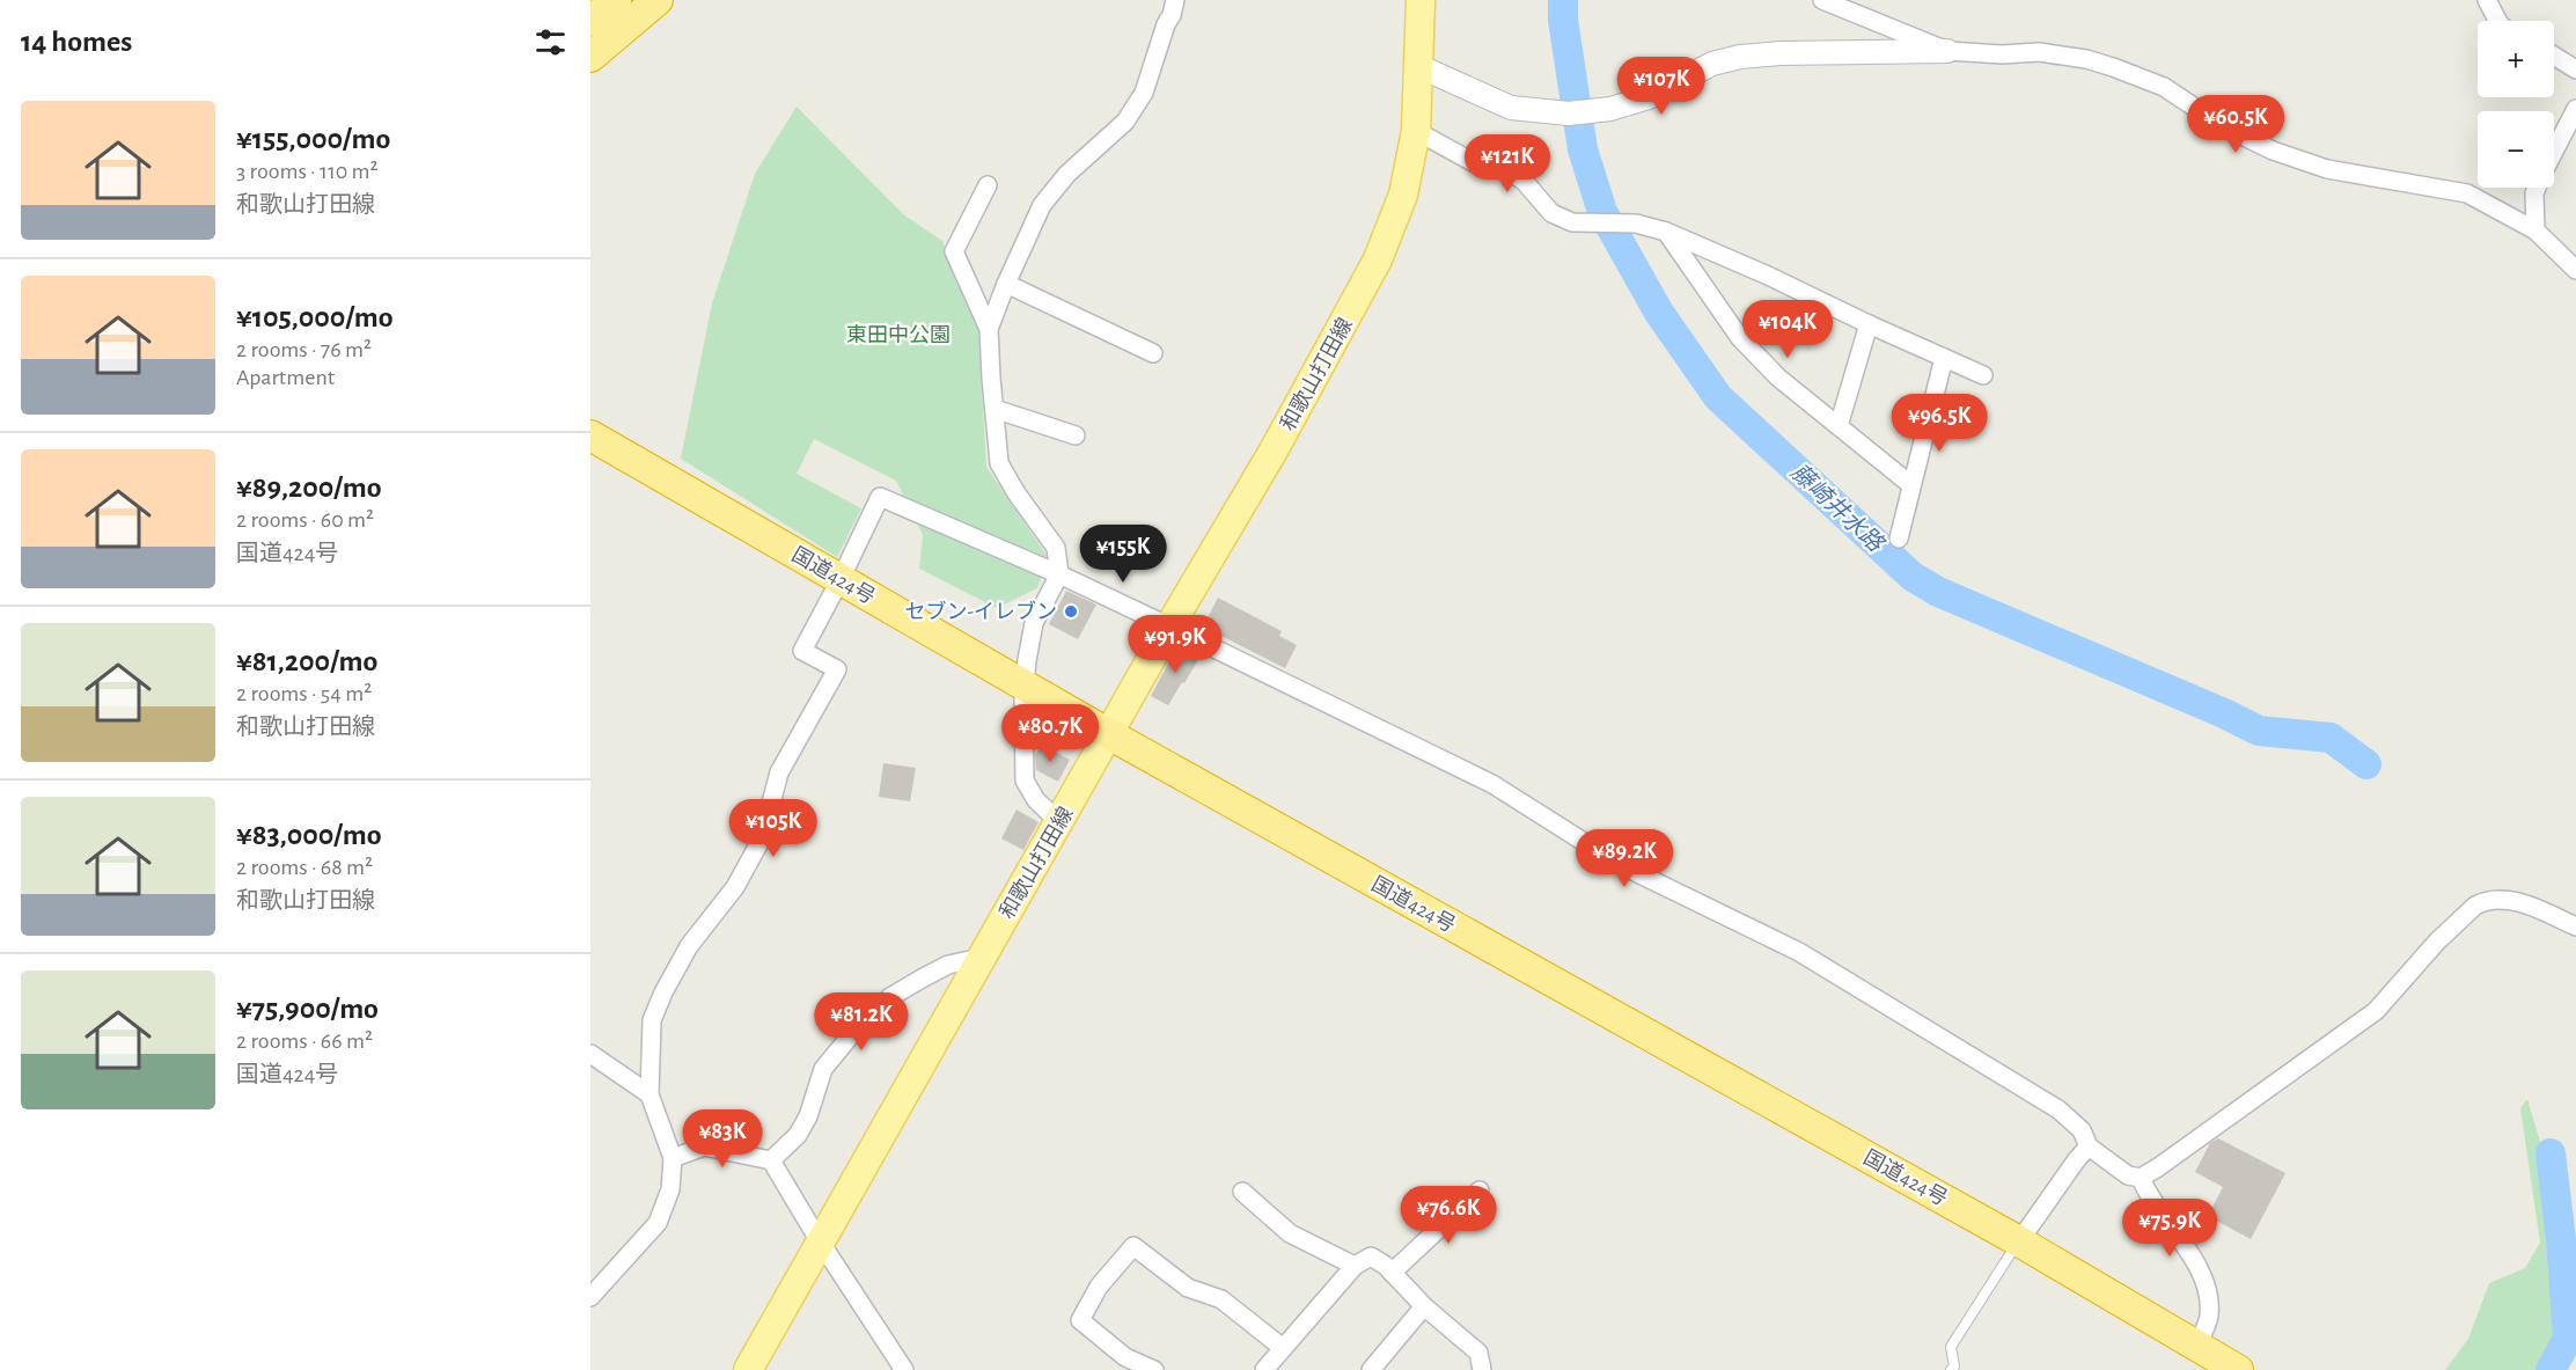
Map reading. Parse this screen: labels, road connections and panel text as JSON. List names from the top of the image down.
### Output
{
  "streets": {
    "highway": ["国道424号"],
    "main road": ["和歌山打田線"]
  },
  "crossings": [
    ["和歌山打田線", "国道424号"]
  ],
  "water": ["藤崎井水路"],
  "parks": ["東田中公園"],
  "places": ["セブン-イレブン"],
  "page": {
    "heading": "14 homes",
    "map_buttons": ["+", "−"],
    "price": [
      "¥107K",
      "¥60.5K",
      "¥121K",
      "¥104K",
      "¥96.5K",
      "¥155K",
      "¥91.9K",
      "¥80.7K",
      "¥105K",
      "¥89.2K",
      "¥81.2K",
      "¥83K",
      "¥76.6K",
      "¥75.9K"
    ],
    "list": [
      {
        "name": "¥155,000/mo",
        "note": "3 rooms · 110 m² · 和歌山打田線"
      },
      {
        "name": "¥105,000/mo",
        "note": "2 rooms · 76 m² · Apartment"
      },
      {
        "name": "¥89,200/mo",
        "note": "2 rooms · 60 m² · 国道424号"
      },
      {
        "name": "¥81,200/mo",
        "note": "2 rooms · 54 m² · 和歌山打田線"
      },
      {
        "name": "¥83,000/mo",
        "note": "2 rooms · 68 m² · 和歌山打田線"
      },
      {
        "name": "¥75,900/mo",
        "note": "2 rooms · 66 m² · 国道424号"
      }
    ]
  }
}
